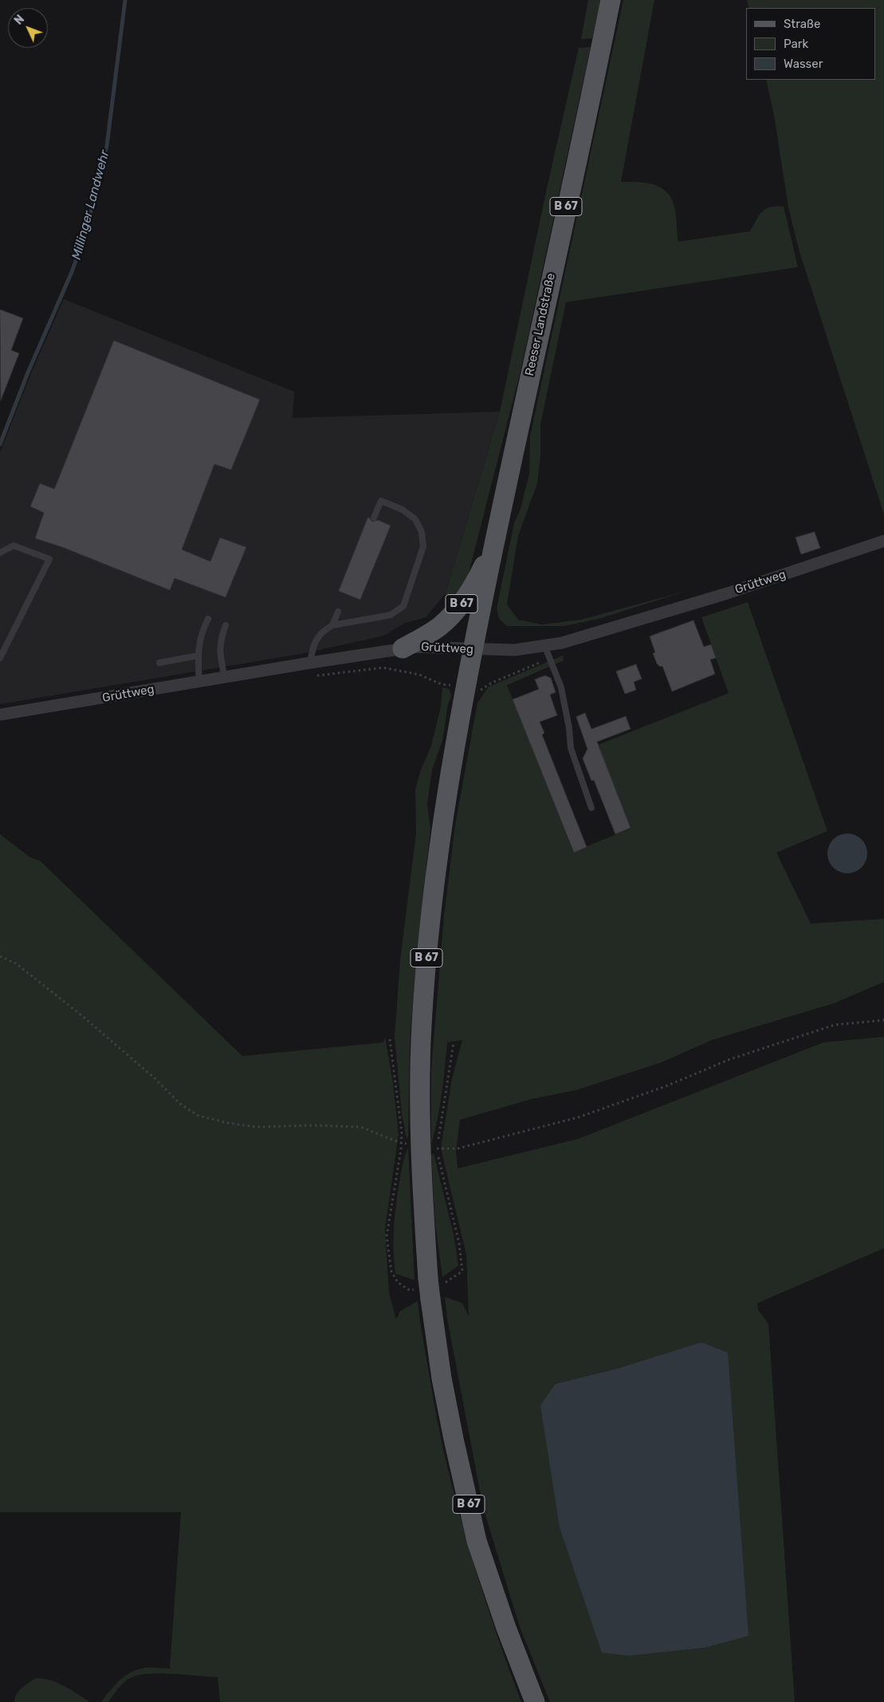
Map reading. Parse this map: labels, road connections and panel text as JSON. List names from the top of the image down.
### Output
{
  "streets": {
    "main road": ["B 67", "Reeser Landstraße"],
    "street": ["Grüttweg"]
  },
  "crossings": [
    ["B 67", "Reeser Landstraße"],
    ["B 67", "Grüttweg"],
    ["Reeser Landstraße", "Grüttweg"]
  ],
  "water": ["Millinger Landwehr"],
  "legend": ["Straße", "Park", "Wasser"],
  "north": "top left"
}
